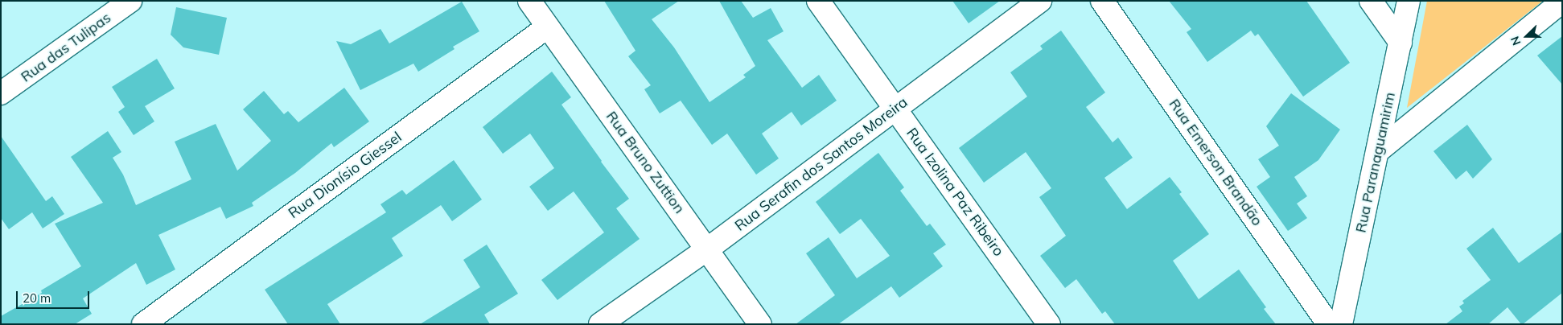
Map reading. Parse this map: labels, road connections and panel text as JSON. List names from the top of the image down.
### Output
{
  "streets": {
    "street": [
      "Rua das Tulipas",
      "Rua Bruno Zuttion",
      "Rua Emerson Brandão",
      "Rua Paranaguamirim",
      "Rua Serafin dos Santos Moreira",
      "Rua Dionísio Giessel",
      "Rua Izolina Paz Ribeiro"
    ]
  },
  "crossings": [
    ["Rua Bruno Zuttion", "Rua Serafin dos Santos Moreira"],
    ["Rua Bruno Zuttion", "Rua Dionísio Giessel"],
    ["Rua Serafin dos Santos Moreira", "Rua Izolina Paz Ribeiro"]
  ],
  "scale_bar": "20 m",
  "north": "left"
}
